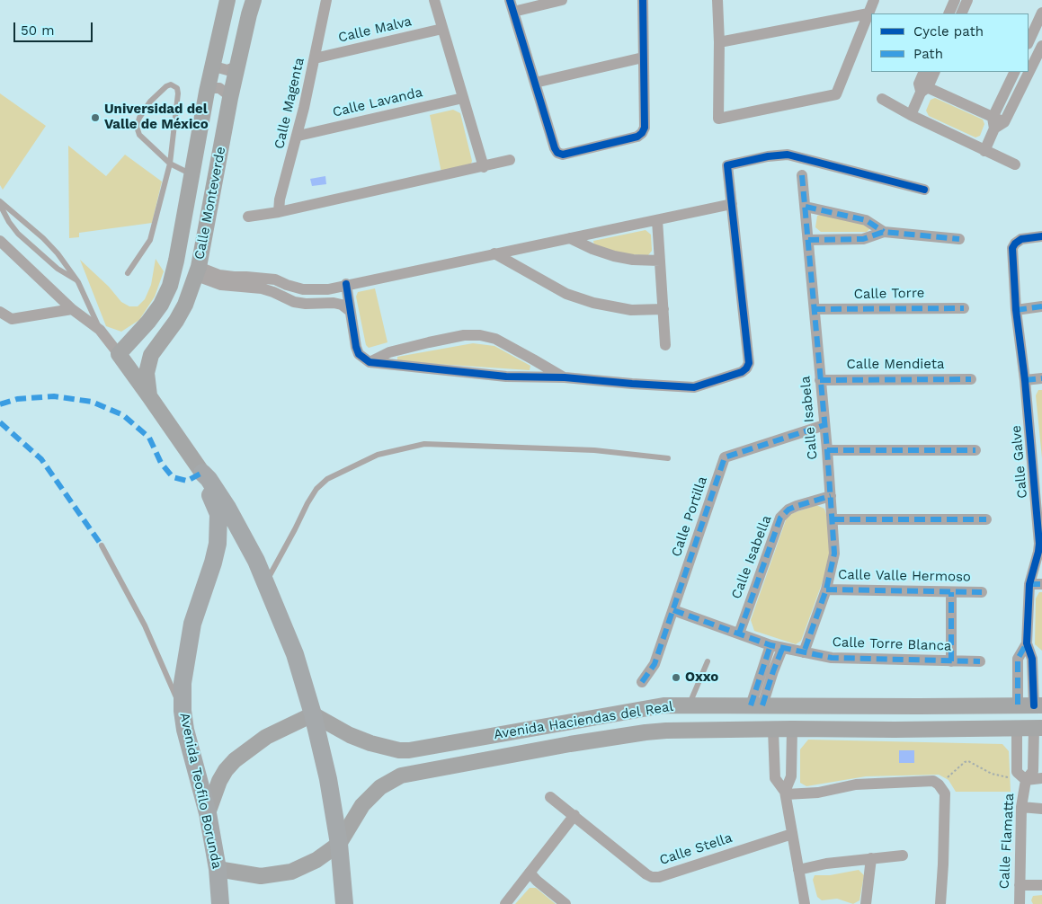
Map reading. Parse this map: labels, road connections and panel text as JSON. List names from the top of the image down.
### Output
{
  "streets": {
    "main road": ["Calle Monteverde", "Avenida Haciendas del Real", "Avenida Teofilo Borunda"],
    "street": [
      "Calle Malva",
      "Calle Lavanda",
      "Calle Magenta",
      "Calle Torre",
      "Calle Mendieta",
      "Calle Isabela",
      "Calle Galve",
      "Calle Portilla",
      "Calle Isabella",
      "Calle Valle Hermoso",
      "Calle Torre Blanca",
      "Calle Flamatta",
      "Calle Stella"
    ]
  },
  "crossings": [
    ["Calle Malva", "Calle Magenta"],
    ["Calle Lavanda", "Calle Magenta"],
    ["Calle Torre", "Calle Isabela"],
    ["Calle Mendieta", "Calle Isabela"],
    ["Calle Isabela", "Calle Portilla"],
    ["Calle Isabela", "Calle Isabella"],
    ["Calle Isabela", "Calle Valle Hermoso"],
    ["Calle Isabela", "Calle Torre Blanca"],
    ["Calle Galve", "Avenida Haciendas del Real"],
    ["Avenida Haciendas del Real", "Avenida Teofilo Borunda"],
    ["Avenida Haciendas del Real", "Calle Flamatta"]
  ],
  "places": ["Universidad del Valle de México", "Oxxo"],
  "legend": ["Cycle path", "Path"],
  "scale_bar": "50 m"
}
